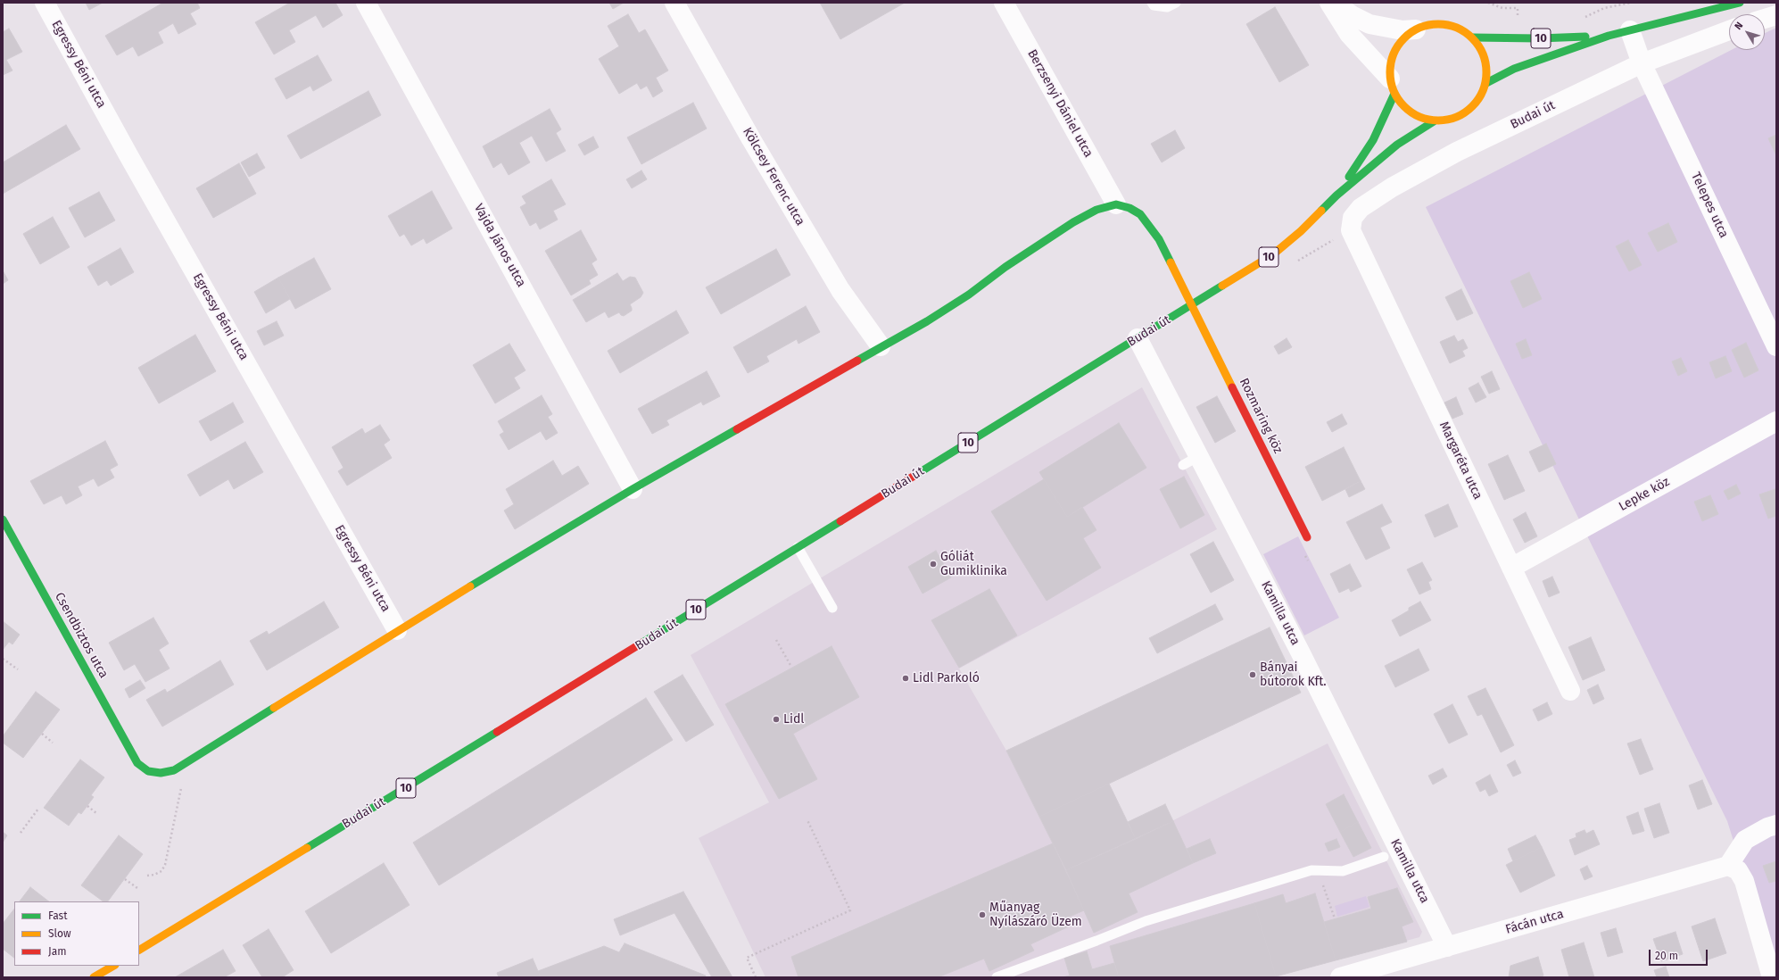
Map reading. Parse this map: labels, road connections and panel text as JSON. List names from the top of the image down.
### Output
{
  "streets": {
    "main road": [
      "10",
      "Budai út",
      "Rozmaring köz",
      "Csendbiztos utca"
    ],
    "street": [
      "Egressy Béni utca",
      "Berzsenyi Dániel utca",
      "Kölcsey Ferenc utca",
      "Telepes utca",
      "Vajda János utca",
      "Margaréta utca",
      "Lepke köz",
      "Kamilla utca",
      "Fácán utca"
    ]
  },
  "crossings": [
    ["10", "Budai út"],
    ["10", "Telepes utca"],
    ["Budai út", "Telepes utca"],
    ["Budai út", "Rozmaring köz"],
    ["Budai út", "Margaréta utca"],
    ["Budai út", "Kamilla utca"],
    ["Margaréta utca", "Lepke köz"],
    ["Kamilla utca", "Fácán utca"]
  ],
  "places": [
    "Góliát Gumiklinika",
    "Bányai bútorok Kft.",
    "Lidl Parkoló",
    "Lidl",
    "Műanyag Nyílászáró Üzem"
  ],
  "legend": ["Fast", "Slow", "Jam"],
  "scale_bar": "20 m",
  "north": "top left"
}
